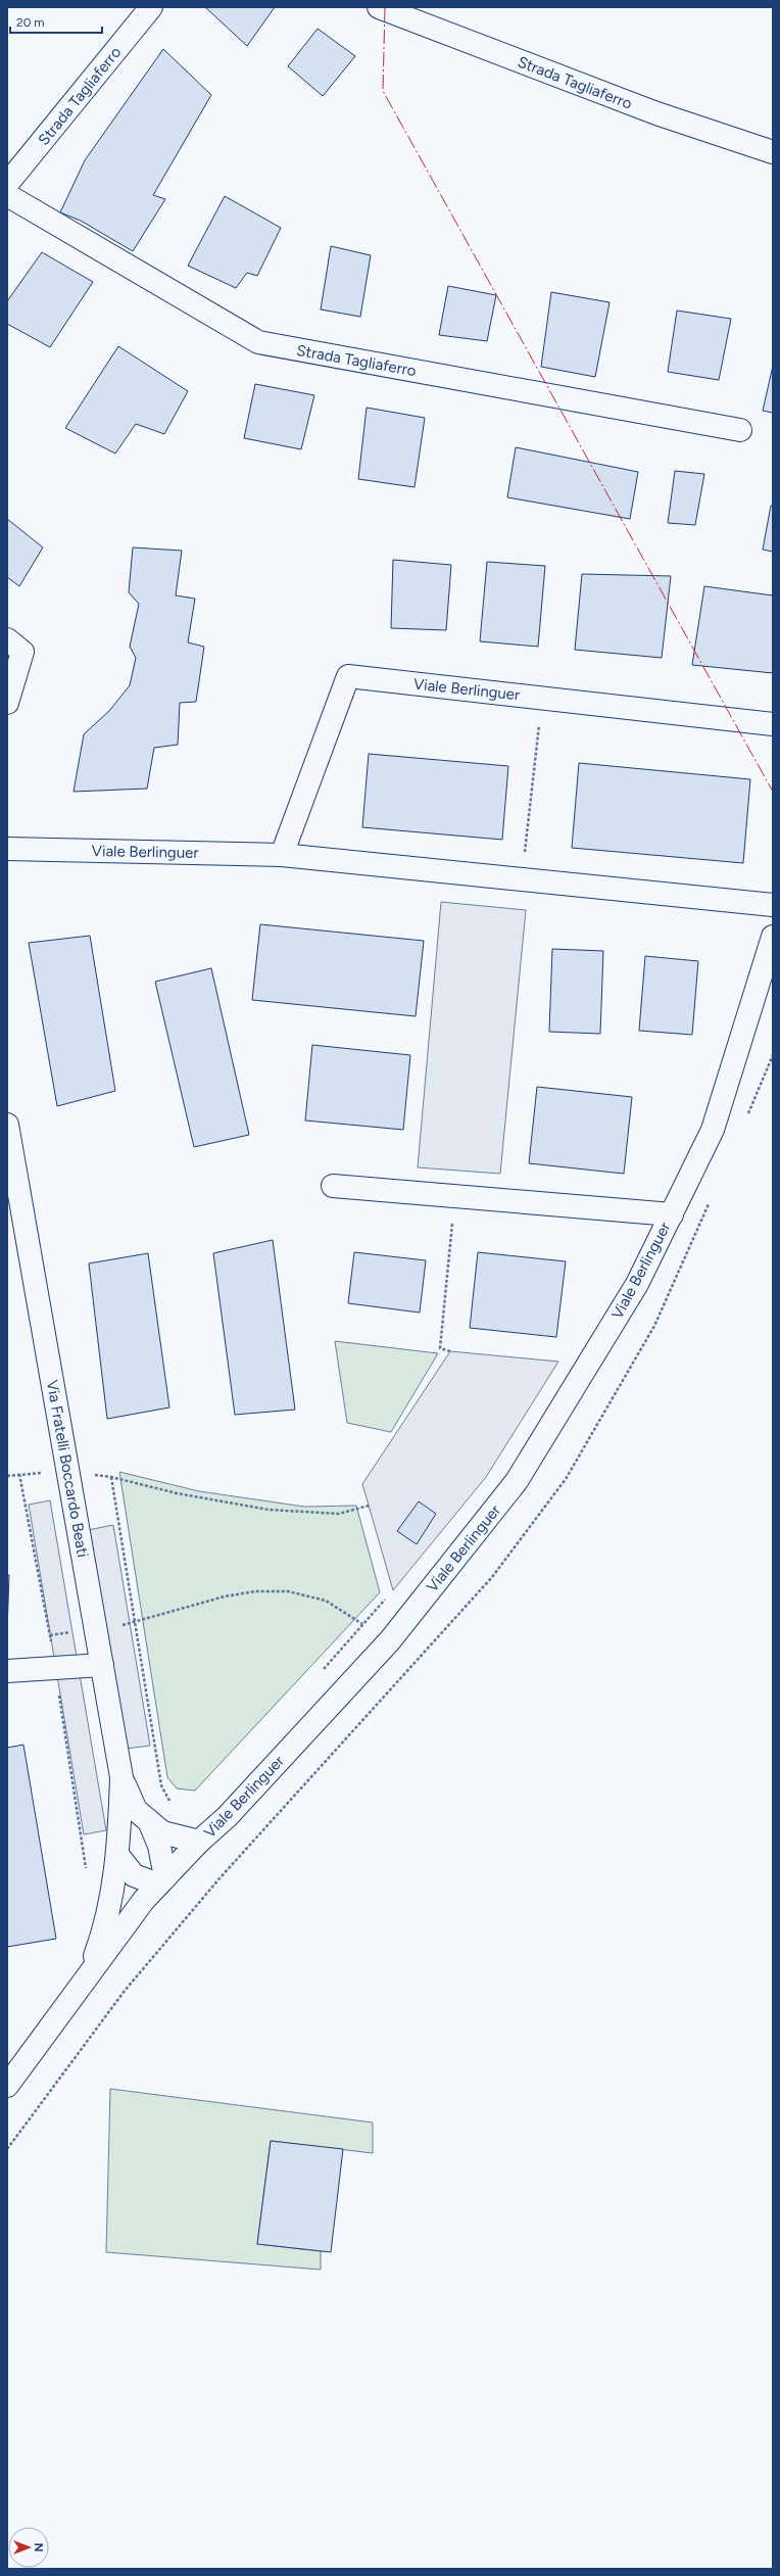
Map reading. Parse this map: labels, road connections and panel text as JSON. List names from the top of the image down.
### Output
{
  "streets": {
    "street": ["Strada Tagliaferro", "Viale Berlinguer", "Via Fratelli Boccardo Beati"]
  },
  "crossings": [
    ["Viale Berlinguer", "Via Fratelli Boccardo Beati"]
  ],
  "scale_bar": "20 m",
  "north": "right"
}
